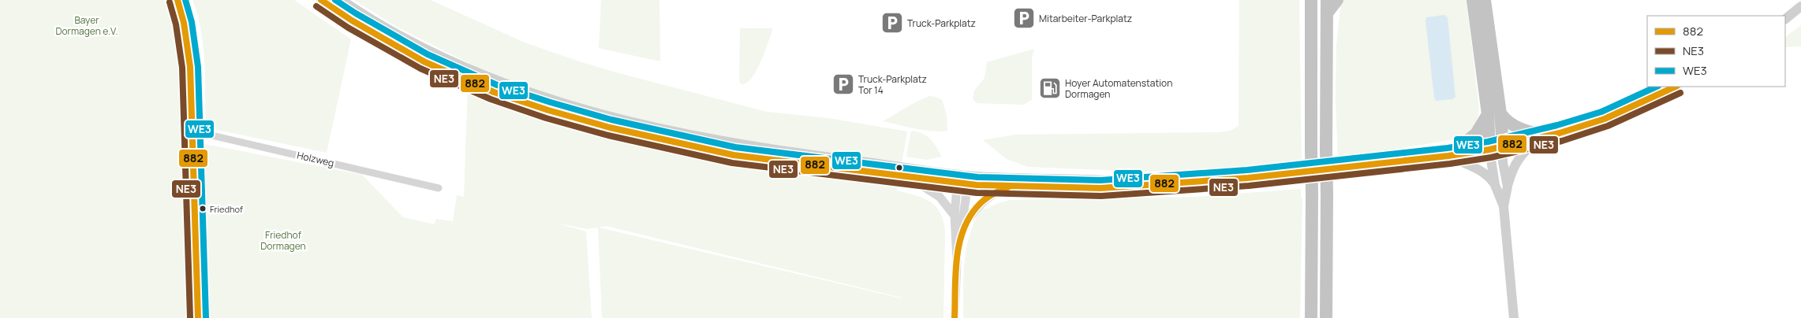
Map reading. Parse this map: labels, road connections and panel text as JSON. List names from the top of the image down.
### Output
{
  "streets": {
    "street": ["Holzweg"]
  },
  "parks": ["Bayer Dormagen e.V.", "Friedhof Dormagen"],
  "places": {
    "parking": ["Mitarbeiter-Parkplatz", "Truck-Parkplatz", "Truck-Parkplatz Tor 14"],
    "fuel station": ["Hoyer Automatenstation Dormagen"],
    "other": ["Friedhof"]
  },
  "lines": ["transit line 882", "transit line WE3", "transit line NE3"],
  "legend": ["882", "NE3", "WE3"]
}
